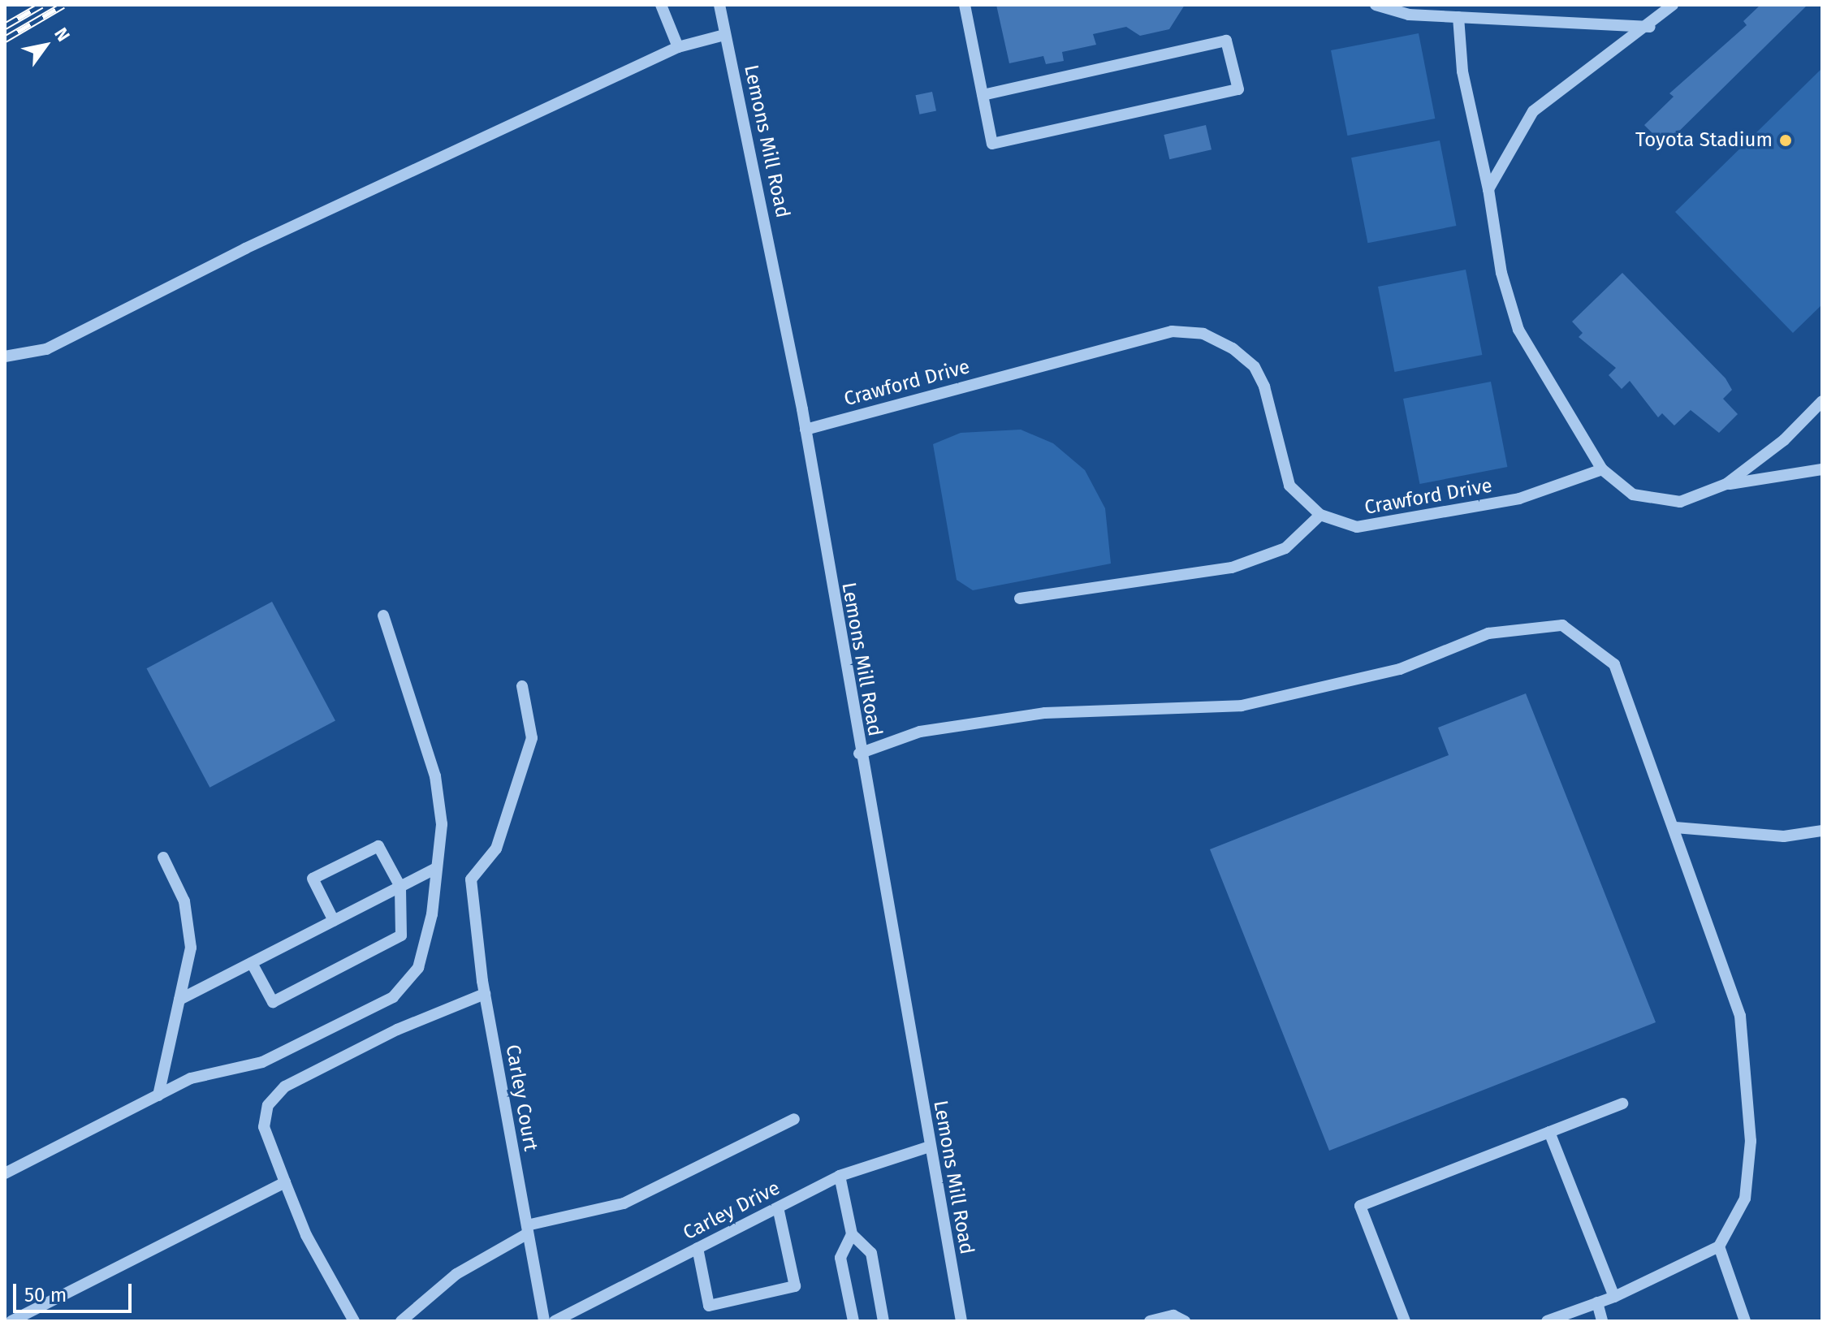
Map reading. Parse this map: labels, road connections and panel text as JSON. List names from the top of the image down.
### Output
{
  "streets": {
    "street": [
      "Lemons Mill Road",
      "Crawford Drive",
      "Carley Court",
      "Carley Drive"
    ]
  },
  "crossings": [
    ["Lemons Mill Road", "Crawford Drive"],
    ["Lemons Mill Road", "Carley Drive"]
  ],
  "places": ["Toyota Stadium"],
  "scale_bar": "50 m",
  "north": "top right"
}
